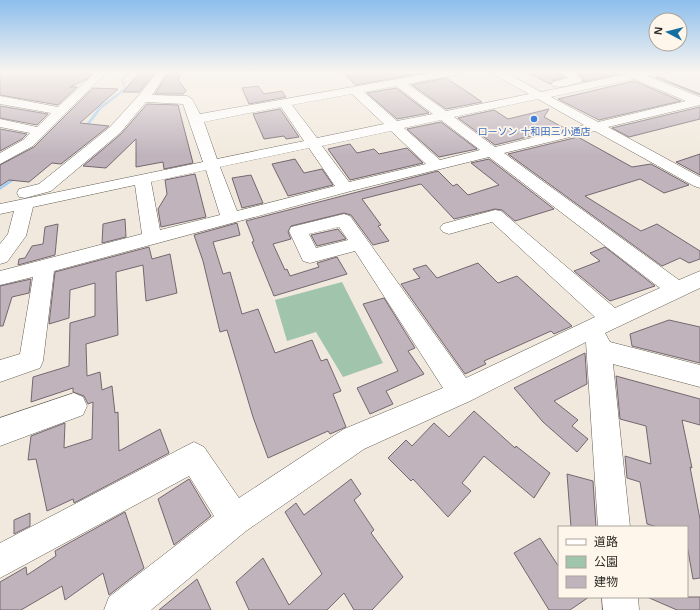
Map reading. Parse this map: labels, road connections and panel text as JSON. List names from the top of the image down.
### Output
{
  "places": ["ローソン 十和田三小通店"],
  "legend": ["道路", "公園", "建物"],
  "north": "left"
}
